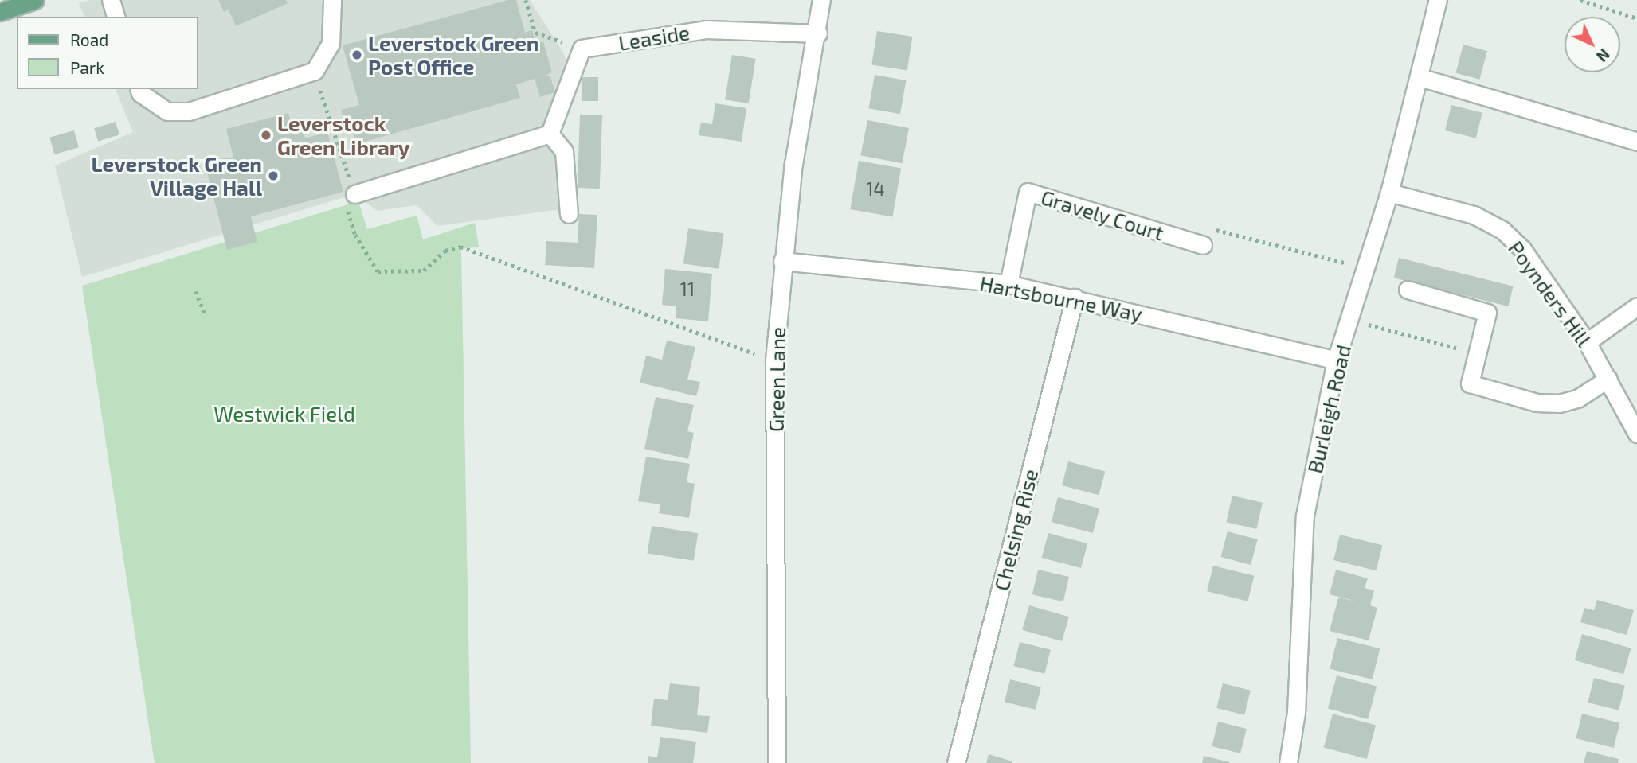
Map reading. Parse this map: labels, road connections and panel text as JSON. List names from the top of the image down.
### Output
{
  "streets": {
    "street": [
      "Leaside",
      "Gravely Court",
      "Poynders Hill",
      "Hartsbourne Way",
      "Green Lane",
      "Burleigh Road",
      "Chelsing Rise"
    ]
  },
  "crossings": [
    ["Leaside", "Green Lane"],
    ["Gravely Court", "Hartsbourne Way"],
    ["Poynders Hill", "Burleigh Road"],
    ["Hartsbourne Way", "Green Lane"],
    ["Hartsbourne Way", "Burleigh Road"],
    ["Hartsbourne Way", "Chelsing Rise"]
  ],
  "parks": ["Westwick Field"],
  "places": ["Leverstock Green Post Office", "Leverstock Green Library", "Leverstock Green Village Hall"],
  "house_numbers": ["14", "11"],
  "legend": ["Road", "Park"],
  "north": "bottom right"
}
